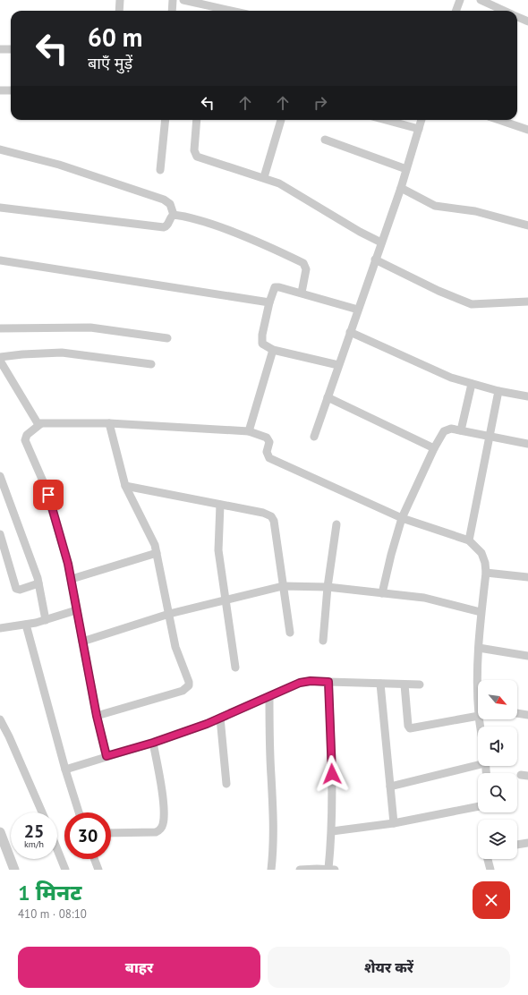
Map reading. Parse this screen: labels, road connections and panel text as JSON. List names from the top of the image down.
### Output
{
  "north": "bottom right",
  "page": {
    "turn": ["60 m", "बाएँ मुड़ें"],
    "speed": "25 km/h",
    "limit": "30",
    "heading": ["1 मिनट", "410 m · 08:10"],
    "buttons": ["बाहर", "शेयर करें"]
  }
}
